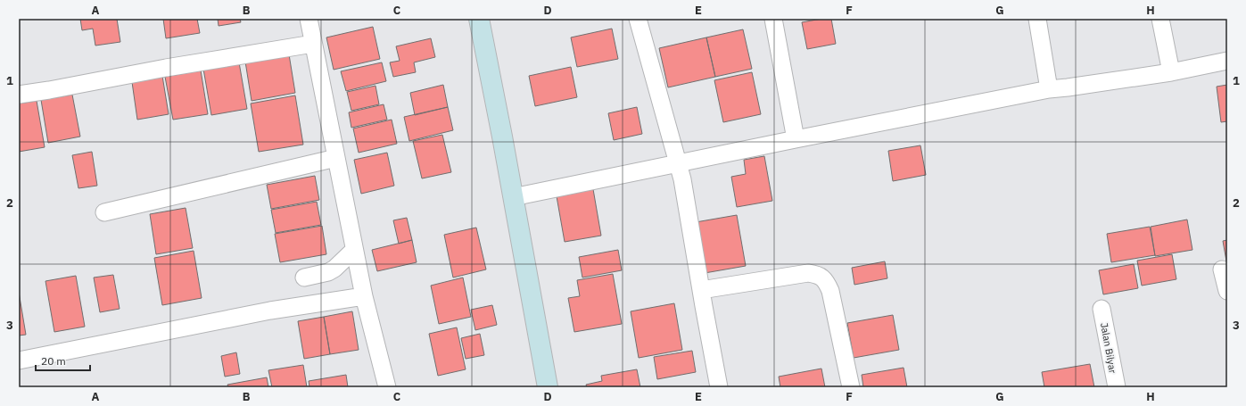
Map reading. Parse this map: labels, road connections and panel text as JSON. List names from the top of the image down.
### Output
{
  "streets": {
    "street": ["Jalan Bilyar"]
  },
  "scale_bar": "20 m",
  "grid": {
    "columns": [
      "A",
      "B",
      "C",
      "D",
      "E",
      "F",
      "G",
      "H"
    ],
    "rows": ["1", "2", "3"]
  }
}
